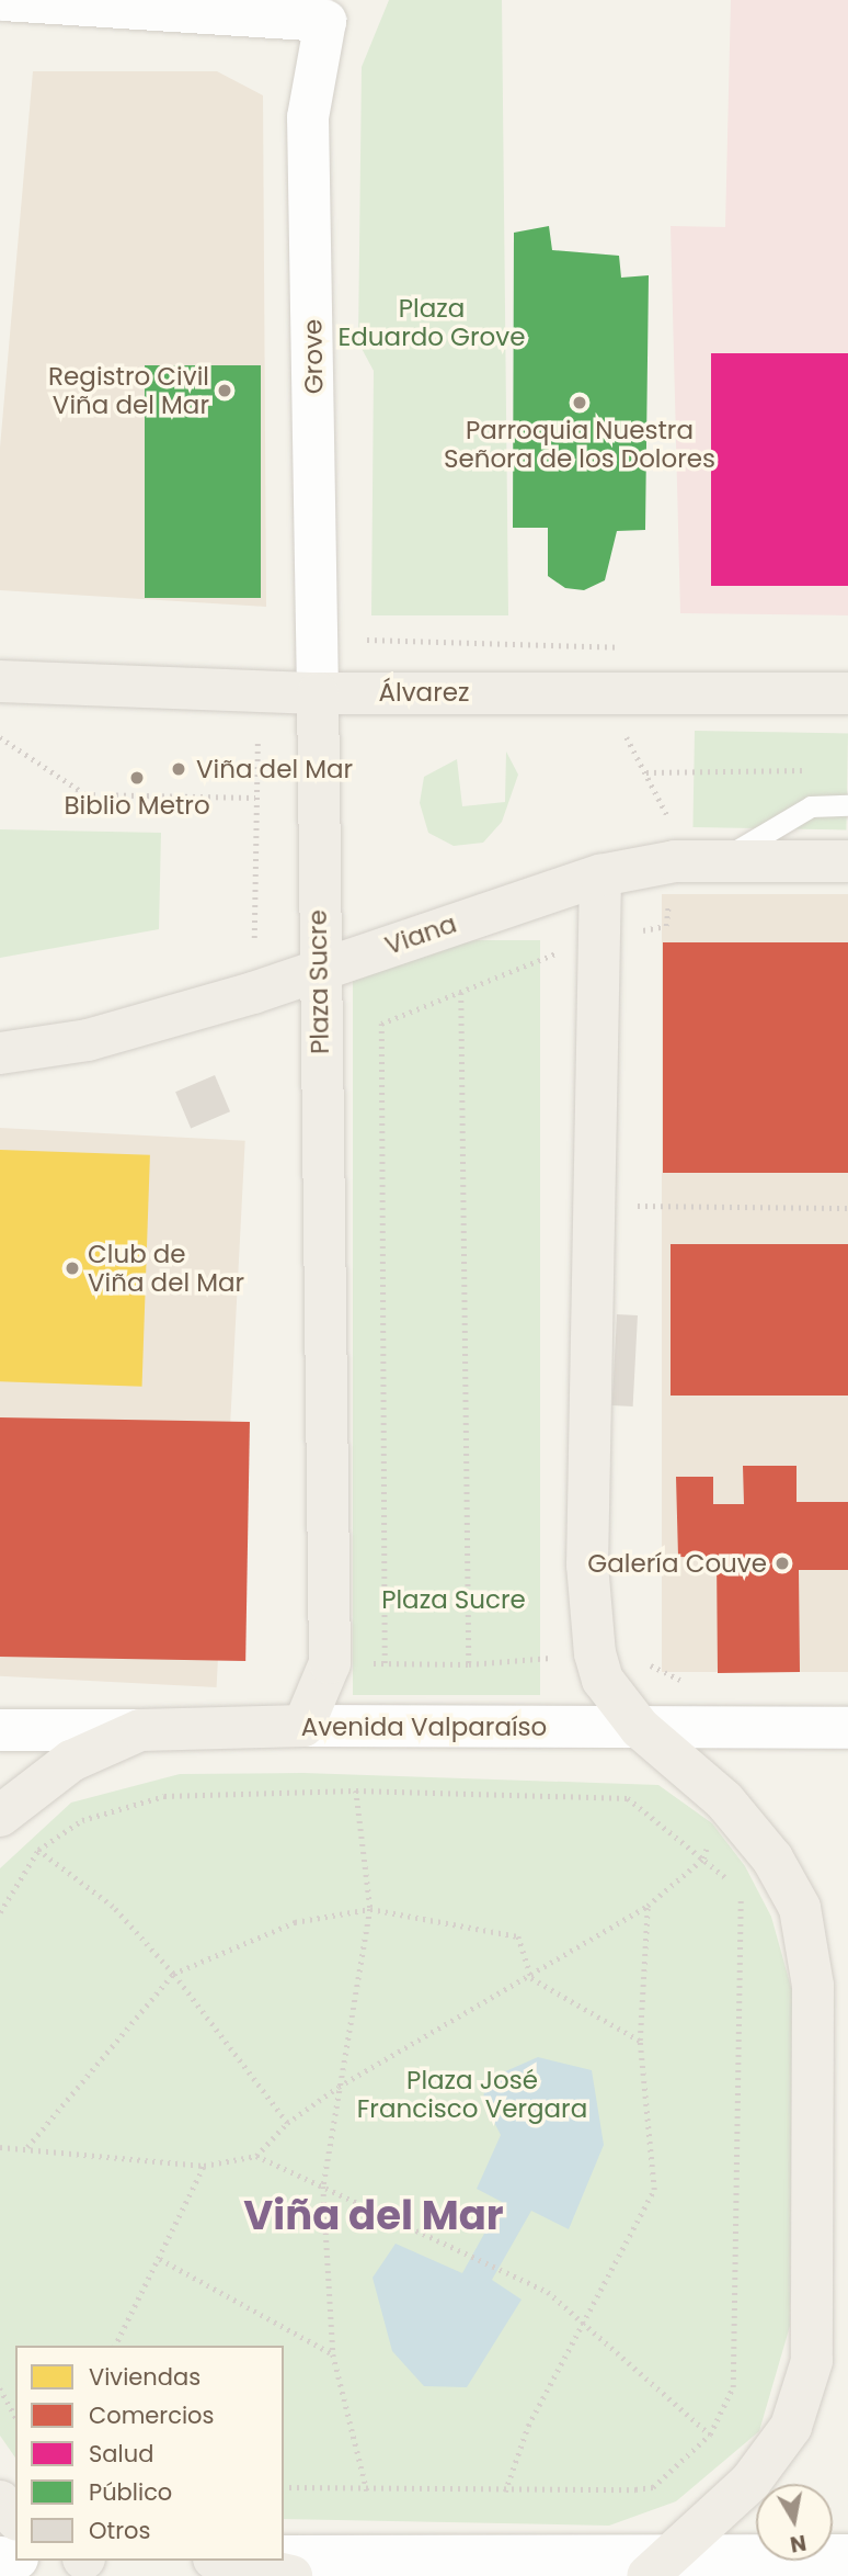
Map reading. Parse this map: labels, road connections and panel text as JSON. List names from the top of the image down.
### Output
{
  "streets": {
    "main road": [
      "Álvarez",
      "Viana",
      "Plaza Sucre",
      "Avenida Valparaíso"
    ],
    "street": ["Grove"]
  },
  "crossings": [
    ["Grove", "Álvarez"],
    ["Grove", "Plaza Sucre"],
    ["Álvarez", "Plaza Sucre"],
    ["Viana", "Plaza Sucre"],
    ["Plaza Sucre", "Avenida Valparaíso"]
  ],
  "districts": ["Viña del Mar"],
  "parks": ["Plaza Eduardo Grove", "Plaza Sucre", "Plaza José Francisco Vergara"],
  "places": [
    "Registro Civil Viña del Mar",
    "Parroquia Nuestra Señora de los Dolores",
    "Viña del Mar",
    "Biblio Metro",
    "Club de Viña del Mar",
    "Galería Couve"
  ],
  "legend": [
    "Viviendas",
    "Comercios",
    "Salud",
    "Público",
    "Otros"
  ],
  "north": "bottom"
}
